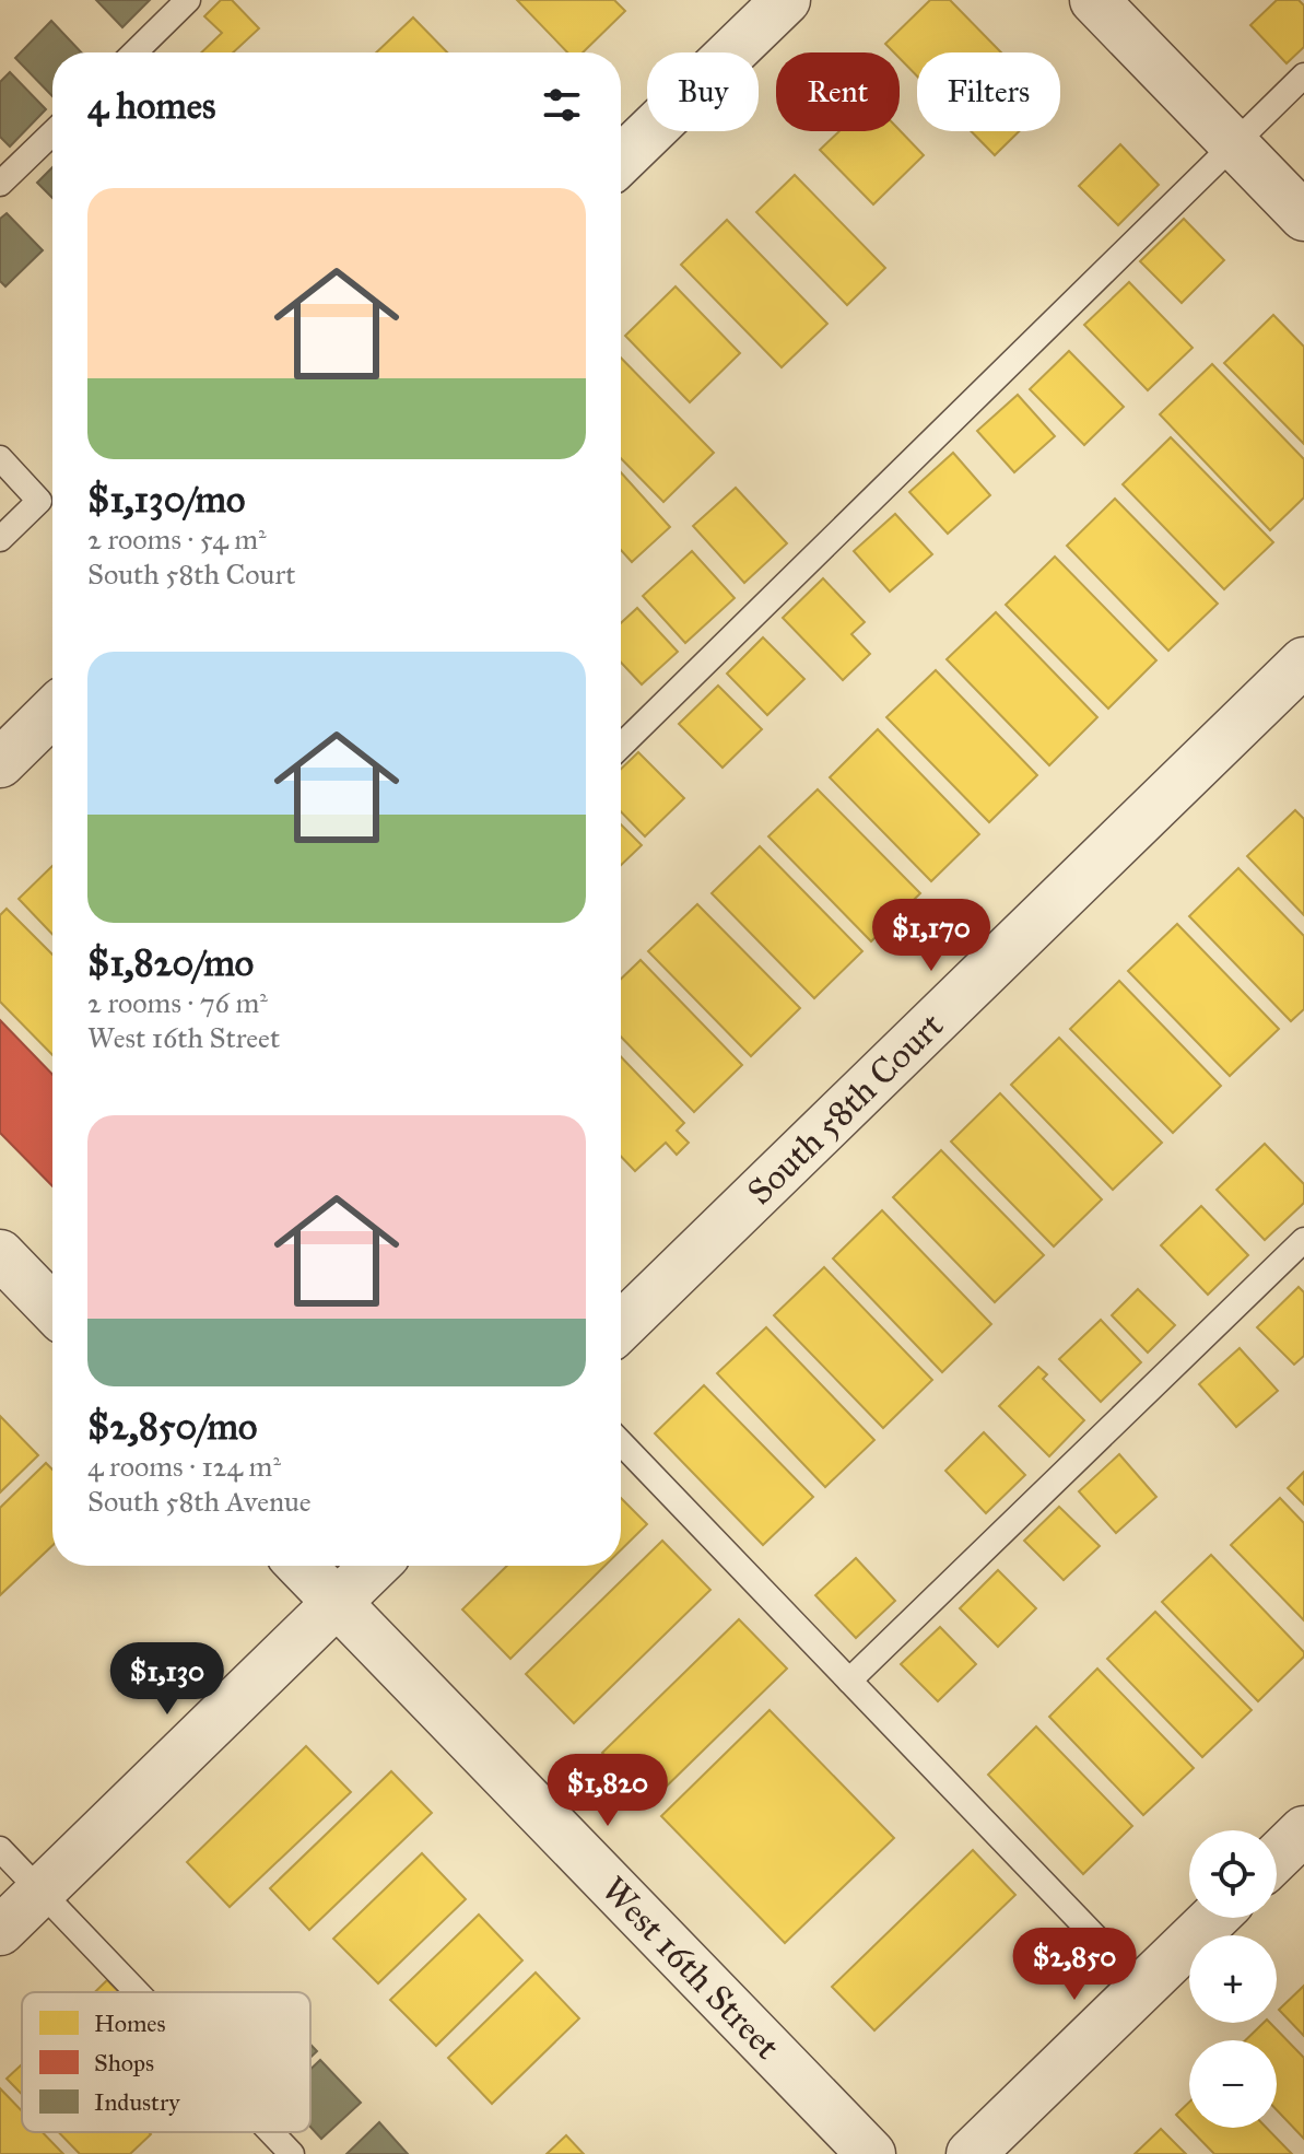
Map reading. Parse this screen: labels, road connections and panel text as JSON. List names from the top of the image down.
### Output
{
  "streets": {
    "street": ["South 58th Court", "West 16th Street"]
  },
  "legend": ["Homes", "Shops", "Industry"],
  "page": {
    "chip": ["Buy", "Rent", "Filters"],
    "heading": "4 homes",
    "list": [
      {
        "name": "$1,130/mo",
        "note": "2 rooms · 54 m² · South 58th Court"
      },
      {
        "name": "$1,820/mo",
        "note": "2 rooms · 76 m² · West 16th Street"
      },
      {
        "name": "$2,850/mo",
        "note": "4 rooms · 124 m² · South 58th Avenue"
      }
    ],
    "price": [
      "$1,170",
      "$1,130",
      "$1,820",
      "$2,850"
    ],
    "map_buttons": ["+", "−"]
  }
}
